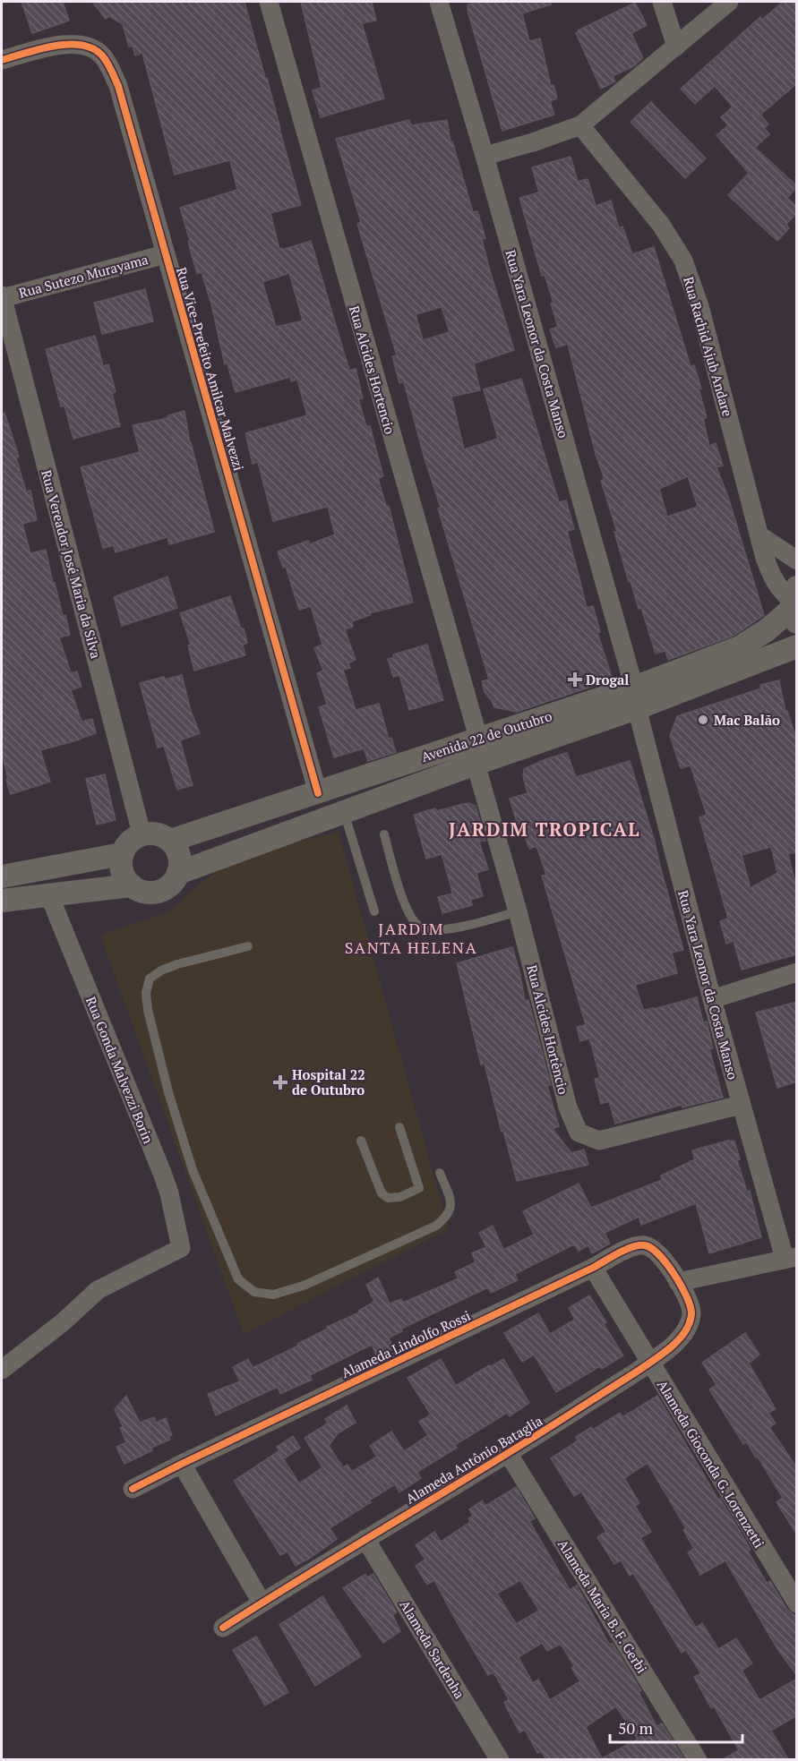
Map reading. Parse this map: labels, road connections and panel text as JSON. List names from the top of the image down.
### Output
{
  "streets": {
    "street": [
      "Rua Sutezo Murayama",
      "Rua Yara Leonor da Costa Manso",
      "Rua Rachid Ajub Andare",
      "Rua Vice-Prefeito Amilcar Malvezzi",
      "Rua Alcides Hortencio",
      "Rua Vereador José Maria da Silva",
      "Avenida 22 de Outubro",
      "Rua Alcides Hortêncio",
      "Rua Gonda Malvezzi Borin",
      "Alameda Lindolfo Rossi",
      "Alameda Antônio Bataglia",
      "Alameda Gioconda G. Lorenzetti",
      "Alameda Maria B. F. Gerbi",
      "Alameda Sardenha"
    ]
  },
  "crossings": [
    ["Rua Sutezo Murayama", "Rua Vice-Prefeito Amilcar Malvezzi"],
    ["Rua Sutezo Murayama", "Rua Vereador José Maria da Silva"],
    ["Rua Yara Leonor da Costa Manso", "Avenida 22 de Outubro"],
    ["Rua Yara Leonor da Costa Manso", "Rua Alcides Hortêncio"],
    ["Rua Rachid Ajub Andare", "Avenida 22 de Outubro"],
    ["Rua Vice-Prefeito Amilcar Malvezzi", "Avenida 22 de Outubro"],
    ["Rua Alcides Hortencio", "Avenida 22 de Outubro"],
    ["Rua Vereador José Maria da Silva", "Avenida 22 de Outubro"],
    ["Avenida 22 de Outubro", "Rua Alcides Hortêncio"],
    ["Avenida 22 de Outubro", "Rua Gonda Malvezzi Borin"],
    ["Alameda Lindolfo Rossi", "Alameda Antônio Bataglia"],
    ["Alameda Lindolfo Rossi", "Alameda Gioconda G. Lorenzetti"],
    ["Alameda Antônio Bataglia", "Alameda Gioconda G. Lorenzetti"],
    ["Alameda Antônio Bataglia", "Alameda Maria B. F. Gerbi"],
    ["Alameda Antônio Bataglia", "Alameda Sardenha"]
  ],
  "districts": ["JARDIM TROPICAL", "JARDIM SANTA HELENA"],
  "places": {
    "health": ["Drogal", "Hospital 22 de Outubro"],
    "other": ["Mac Balão"]
  },
  "scale_bar": "50 m"
}
